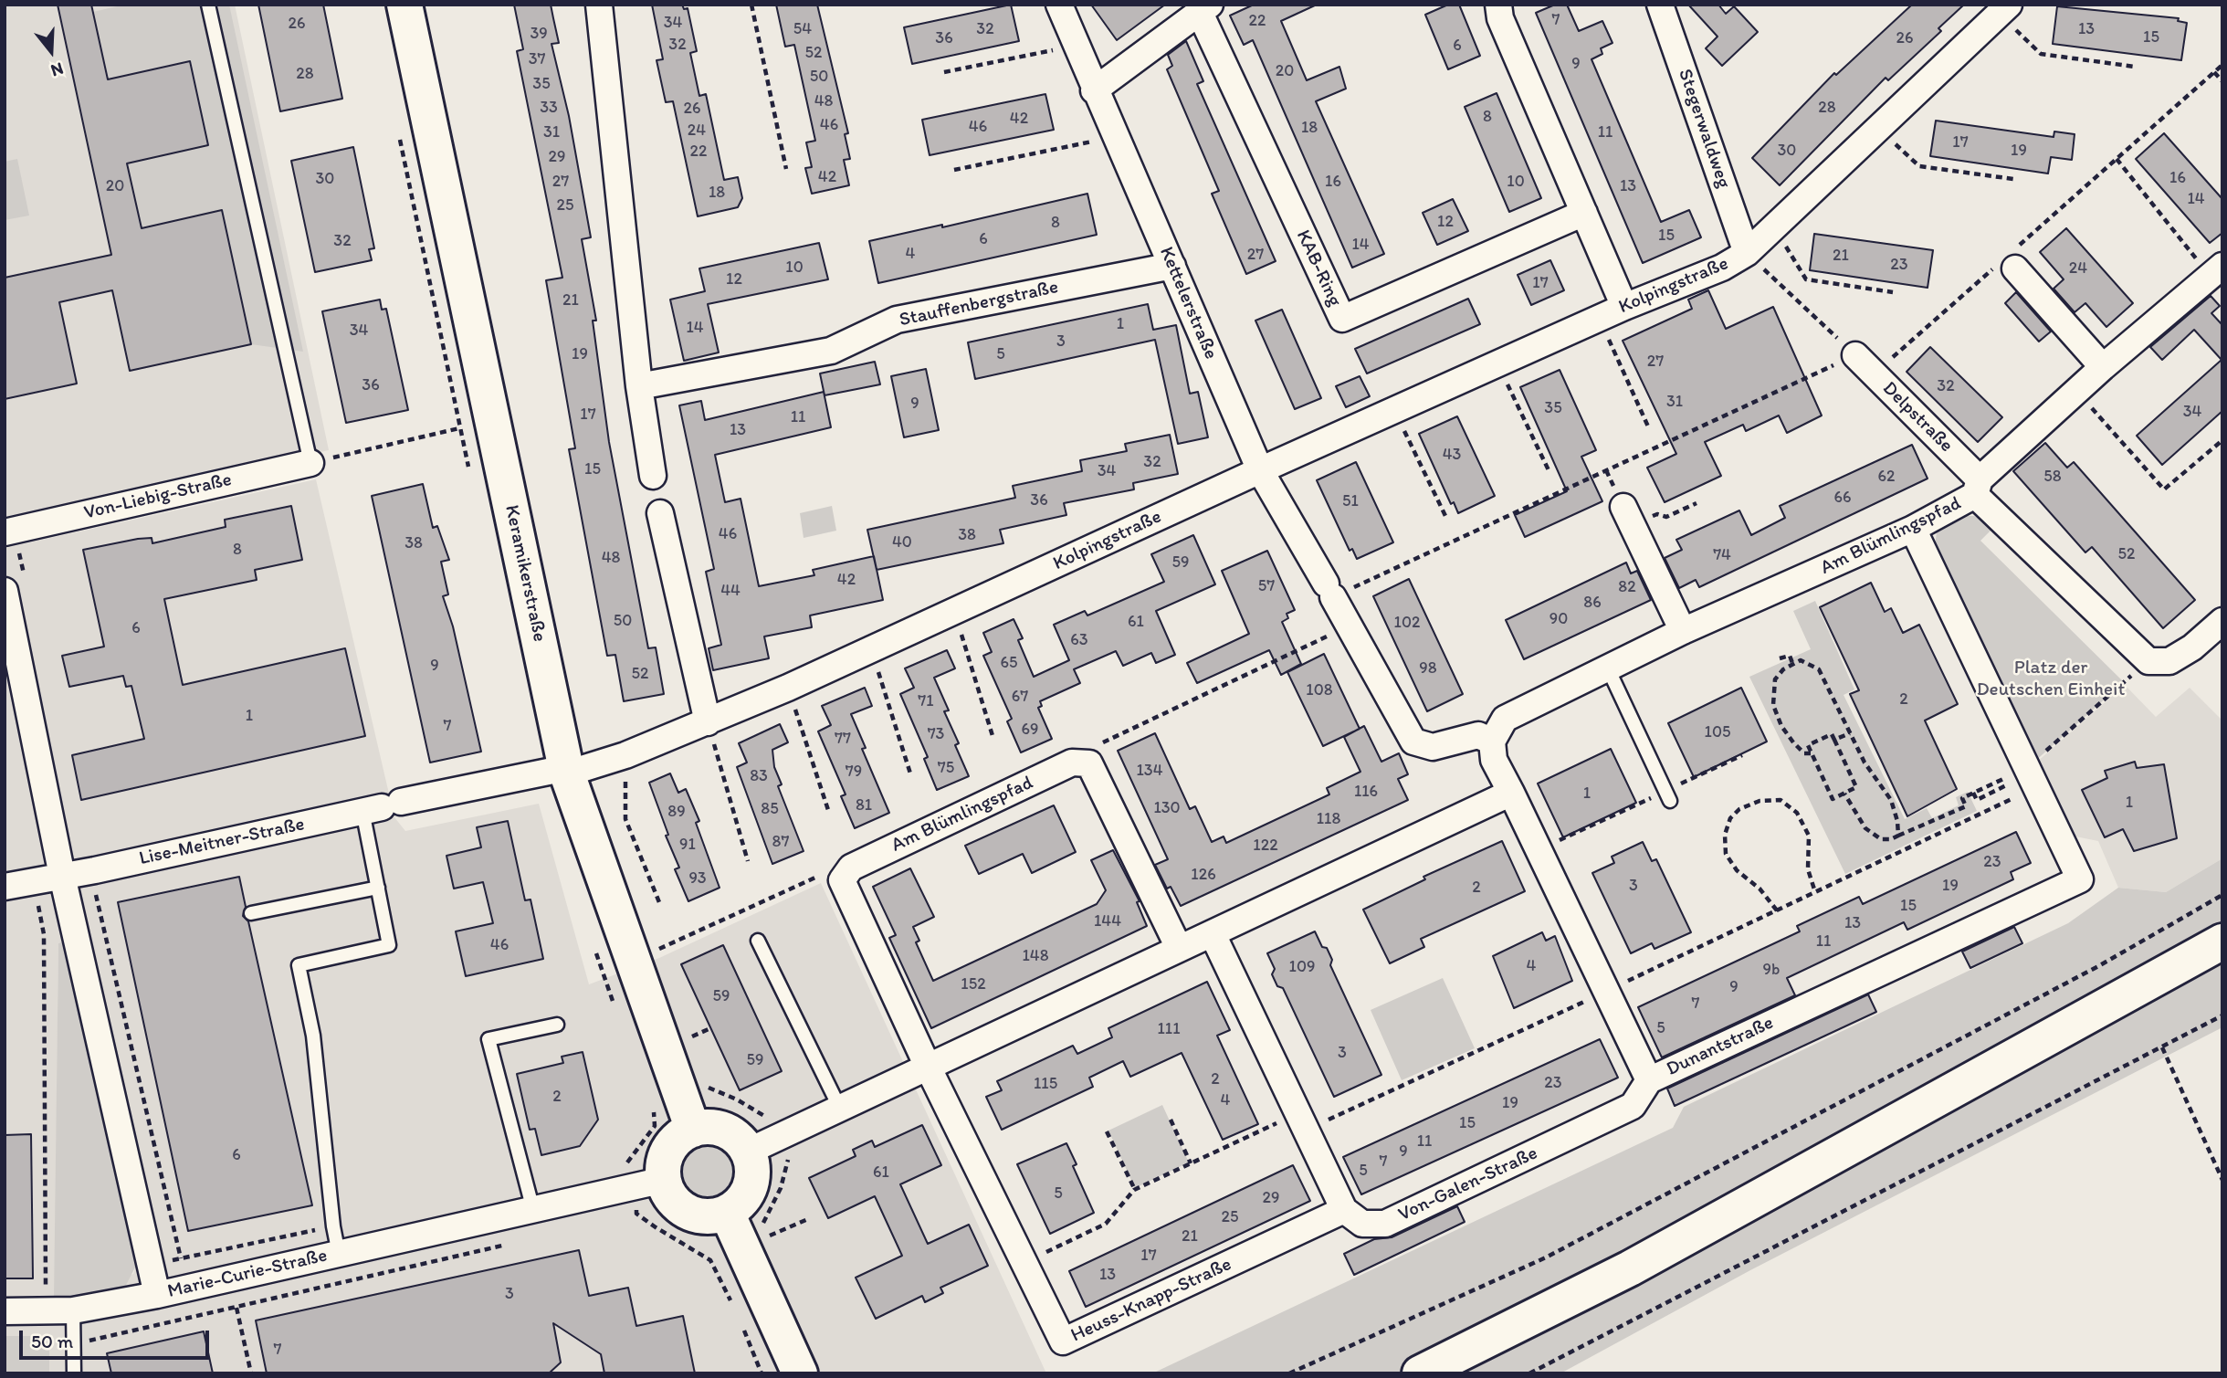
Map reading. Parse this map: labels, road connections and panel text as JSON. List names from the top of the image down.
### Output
{
  "streets": {
    "street": [
      "Stegerwaldweg",
      "KAB-Ring",
      "Kolpingstraße",
      "Kettelerstraße",
      "Stauffenbergstraße",
      "Delpstraße",
      "Von-Liebig-Straße",
      "Am Blümlingspfad",
      "Keramikerstraße",
      "Lise-Meitner-Straße",
      "Dunantstraße",
      "Von-Galen-Straße",
      "Marie-Curie-Straße",
      "Heuss-Knapp-Straße"
    ]
  },
  "crossings": [
    ["Stegerwaldweg", "Kolpingstraße"],
    ["Kolpingstraße", "Kettelerstraße"],
    ["Kolpingstraße", "Keramikerstraße"],
    ["Kolpingstraße", "Lise-Meitner-Straße"],
    ["Kettelerstraße", "Stauffenbergstraße"],
    ["Delpstraße", "Am Blümlingspfad"],
    ["Keramikerstraße", "Lise-Meitner-Straße"],
    ["Keramikerstraße", "Marie-Curie-Straße"],
    ["Lise-Meitner-Straße", "Marie-Curie-Straße"],
    ["Dunantstraße", "Von-Galen-Straße"],
    ["Von-Galen-Straße", "Heuss-Knapp-Straße"]
  ],
  "parks": ["Platz der Deutschen Einheit"],
  "house_numbers": [
    "7",
    "22",
    "34",
    "26",
    "54",
    "32",
    "13",
    "39",
    "15",
    "36",
    "26",
    "32",
    "6",
    "52",
    "37",
    "9",
    "20",
    "28",
    "50",
    "35",
    "48",
    "33",
    "28",
    "26",
    "8",
    "42",
    "46",
    "46",
    "18",
    "24",
    "31",
    "11",
    "17",
    "30",
    "19",
    "22",
    "29",
    "42",
    "16",
    "30",
    "27",
    "16",
    "10",
    "20",
    "13",
    "18",
    "14",
    "25",
    "12",
    "8",
    "15",
    "6",
    "32",
    "14",
    "4",
    "27",
    "21",
    "23",
    "10",
    "24",
    "12",
    "17",
    "21",
    "1",
    "14",
    "34",
    "3",
    "19",
    "5",
    "27",
    "36",
    "32",
    "31",
    "9",
    "35",
    "34",
    "17",
    "11",
    "13",
    "43",
    "32",
    "15",
    "34",
    "62",
    "58",
    "66",
    "36",
    "51",
    "46",
    "38",
    "40",
    "38",
    "8",
    "52",
    "74",
    "48",
    "59",
    "42",
    "57",
    "82",
    "44",
    "86",
    "90",
    "50",
    "61",
    "102",
    "6",
    "63",
    "65",
    "9",
    "98",
    "52",
    "108",
    "67",
    "2",
    "71",
    "1",
    "7",
    "69",
    "105",
    "73",
    "77",
    "75",
    "134",
    "79",
    "83",
    "116",
    "1",
    "1",
    "81",
    "130",
    "85",
    "89",
    "118",
    "87",
    "91",
    "122",
    "23",
    "126",
    "93",
    "3",
    "19",
    "2",
    "15",
    "144",
    "13",
    "11",
    "46",
    "148",
    "4",
    "109",
    "9b",
    "152",
    "9",
    "59",
    "7",
    "5",
    "111",
    "3",
    "59",
    "2",
    "23",
    "115",
    "2",
    "4",
    "19",
    "15",
    "11",
    "9",
    "6",
    "7",
    "5",
    "61",
    "5",
    "29",
    "25",
    "21",
    "17",
    "13",
    "3",
    "7"
  ],
  "scale_bar": "50 m",
  "north": "bottom"
}
